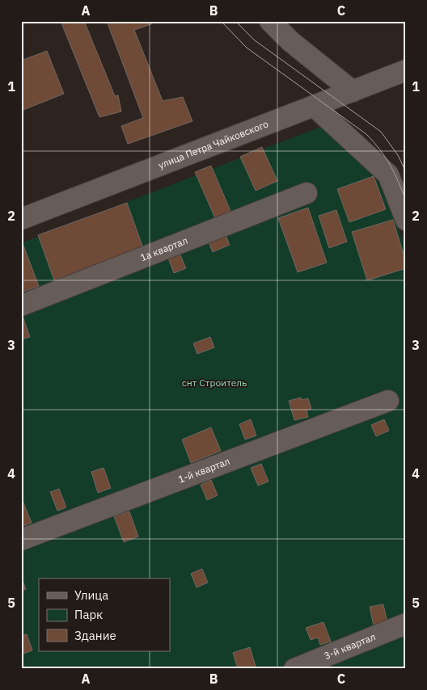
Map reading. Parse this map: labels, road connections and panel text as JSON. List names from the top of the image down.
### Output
{
  "streets": {
    "street": [
      "улица Петра Чайковского",
      "1а квартал",
      "1-й квартал",
      "3-й квартал"
    ]
  },
  "parks": ["снт Строитель"],
  "legend": ["Улица", "Парк", "Здание"],
  "grid": {
    "columns": ["A", "B", "C"],
    "rows": [
      "1",
      "2",
      "3",
      "4",
      "5"
    ]
  }
}
